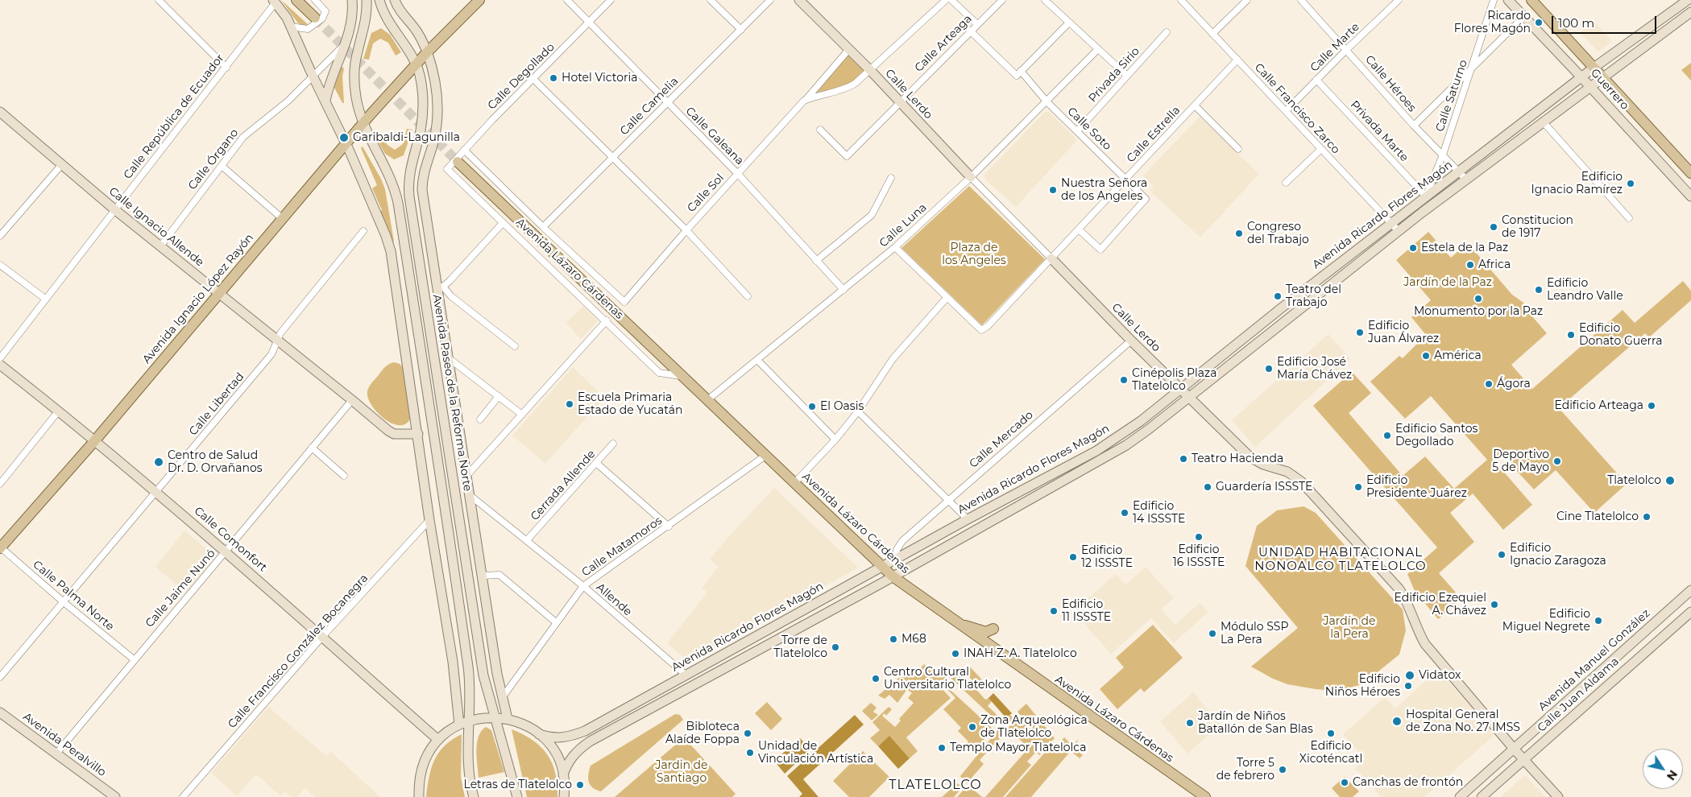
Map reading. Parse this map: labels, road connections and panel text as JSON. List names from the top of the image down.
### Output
{
  "streets": {
    "main road": [
      "Guerrero",
      "Calle Lerdo",
      "Avenida Ricardo Flores Magón",
      "Calle Ignacio Allende",
      "Avenida Lázaro Cárdenas",
      "Avenida Ignacio López Rayón",
      "Avenida Paseo de la Reforma Norte",
      "Calle Comonfort",
      "Avenida Manuel González",
      "Calle Juan Aldama",
      "Avenida Peralvillo"
    ],
    "street": [
      "Calle Arteaga",
      "Calle Marte",
      "Privada Sirio",
      "Calle Degollado",
      "Calle Héroes",
      "Calle Saturno",
      "Calle Camelia",
      "Calle Francisco Zarco",
      "Calle República de Ecuador",
      "Calle Soto",
      "Privada Marte",
      "Calle Estrella",
      "Calle Galeana",
      "Calle Órgano",
      "Calle Sol",
      "Calle Luna",
      "Calle Libertad",
      "Calle Mercado",
      "Cerrada Allende",
      "Calle Matamoros",
      "Calle Jaime Nunó",
      "Calle Palma Norte",
      "Allende",
      "Calle Francisco González Bocanegra"
    ]
  },
  "crossings": [
    ["Calle Arteaga", "Calle Lerdo"],
    ["Calle Arteaga", "Calle Soto"],
    ["Calle Marte", "Calle Héroes"],
    ["Calle Marte", "Calle Francisco Zarco"],
    ["Calle Marte", "Privada Marte"],
    ["Privada Sirio", "Calle Soto"],
    ["Calle Degollado", "Calle Galeana"],
    ["Calle Degollado", "Avenida Lázaro Cárdenas"],
    ["Calle Héroes", "Calle Saturno"],
    ["Calle Héroes", "Avenida Ricardo Flores Magón"],
    ["Guerrero", "Avenida Ricardo Flores Magón"],
    ["Calle Lerdo", "Calle Estrella"],
    ["Calle Lerdo", "Calle Sol"],
    ["Calle Lerdo", "Avenida Ricardo Flores Magón"],
    ["Calle Lerdo", "Calle Luna"],
    ["Calle Lerdo", "Calle Mercado"],
    ["Calle Lerdo", "Avenida Manuel González"],
    ["Calle Lerdo", "Calle Juan Aldama"],
    ["Calle Saturno", "Privada Marte"],
    ["Calle Saturno", "Avenida Ricardo Flores Magón"],
    ["Calle Camelia", "Calle Galeana"],
    ["Calle Camelia", "Calle Sol"],
    ["Calle Francisco Zarco", "Calle Estrella"],
    ["Calle Francisco Zarco", "Avenida Ricardo Flores Magón"],
    ["Calle República de Ecuador", "Calle Ignacio Allende"],
    ["Calle Soto", "Calle Estrella"],
    ["Calle Soto", "Calle Luna"],
    ["Privada Marte", "Avenida Ricardo Flores Magón"],
    ["Calle Galeana", "Calle Sol"],
    ["Calle Galeana", "Calle Luna"],
    ["Calle Órgano", "Calle Ignacio Allende"],
    ["Avenida Ricardo Flores Magón", "Avenida Lázaro Cárdenas"],
    ["Avenida Ricardo Flores Magón", "Calle Mercado"],
    ["Avenida Ricardo Flores Magón", "Allende"],
    ["Calle Luna", "Avenida Lázaro Cárdenas"],
    ["Calle Ignacio Allende", "Avenida Ignacio López Rayón"],
    ["Calle Ignacio Allende", "Calle Libertad"],
    ["Calle Ignacio Allende", "Calle Jaime Nunó"],
    ["Avenida Lázaro Cárdenas", "Calle Matamoros"],
    ["Avenida Ignacio López Rayón", "Avenida Paseo de la Reforma Norte"],
    ["Avenida Ignacio López Rayón", "Calle Comonfort"],
    ["Avenida Ignacio López Rayón", "Calle Palma Norte"],
    ["Avenida Paseo de la Reforma Norte", "Calle Matamoros"],
    ["Avenida Paseo de la Reforma Norte", "Allende"],
    ["Calle Libertad", "Calle Comonfort"],
    ["Calle Libertad", "Calle Palma Norte"],
    ["Cerrada Allende", "Allende"],
    ["Calle Comonfort", "Calle Jaime Nunó"],
    ["Calle Comonfort", "Calle Francisco González Bocanegra"],
    ["Calle Matamoros", "Allende"],
    ["Calle Jaime Nunó", "Calle Palma Norte"],
    ["Calle Jaime Nunó", "Avenida Peralvillo"]
  ],
  "districts": ["UNIDAD HABITACIONAL NONOALCO TLATELOLCO", "TLATELOLCO"],
  "parks": [
    "Plaza de los Angeles",
    "Jardín de la Paz",
    "Jardín de la Pera",
    "Jardin de Santiago"
  ],
  "places": [
    "Ricardo Flores Magón",
    "Hotel Victoria",
    "Garibaldi-Lagunilla",
    "Edificio Ignacio Ramírez",
    "Nuestra Señora de los Angeles",
    "Constitucion de 1917",
    "Congreso del Trabajo",
    "Estela de la Paz",
    "Africa",
    "Edificio Leandro Valle",
    "Teatro del Trabajo",
    "Monumento por la Paz",
    "Edificio Juan Álvarez",
    "Edificio Donato Guerra",
    "América",
    "Edificio José María Chávez",
    "Cinépolis Plaza Tlatelolco",
    "Ágora",
    "Escuela Primaria Estado de Yucatán",
    "Edificio Arteaga",
    "El Oasis",
    "Edificio Santos Degollado",
    "Teatro Hacienda",
    "Deportivo 5 de Mayo",
    "Centro de Salud Dr. D. Orvañanos",
    "Tlatelolco",
    "Guardería ISSSTE",
    "Edificio Presidente Juárez",
    "Edificio 14 ISSSTE",
    "Cine Tlatelolco",
    "Edificio 16 ISSSTE",
    "Edificio Ignacio Zaragoza",
    "Edificio 12 ISSSTE",
    "Edificio Ezequiel A. Chávez",
    "Edificio 11 ISSSTE",
    "Edificio Miguel Negrete",
    "Módulo SSP La Pera",
    "M68",
    "Torre de Tlatelolco",
    "INAH Z. A. Tlatelolco",
    "Vidatox",
    "Centro Cultural Universitario Tlatelolco",
    "Edificio Niños Héroes",
    "Hospital General de Zona No. 27 IMSS",
    "Jardín de Niños Batallón de San Blas",
    "Zona Arqueológica de Tlatelolco",
    "Bibloteca Alaíde Foppa",
    "Edificio Xicoténcatl",
    "Templo Mayor Tlatelolca",
    "Unidad de Vinculación Artística",
    "Torre 5 de febrero",
    "Canchas de frontón",
    "Letras de Tlatelolco"
  ],
  "scale_bar": "100 m",
  "north": "bottom right"
}
